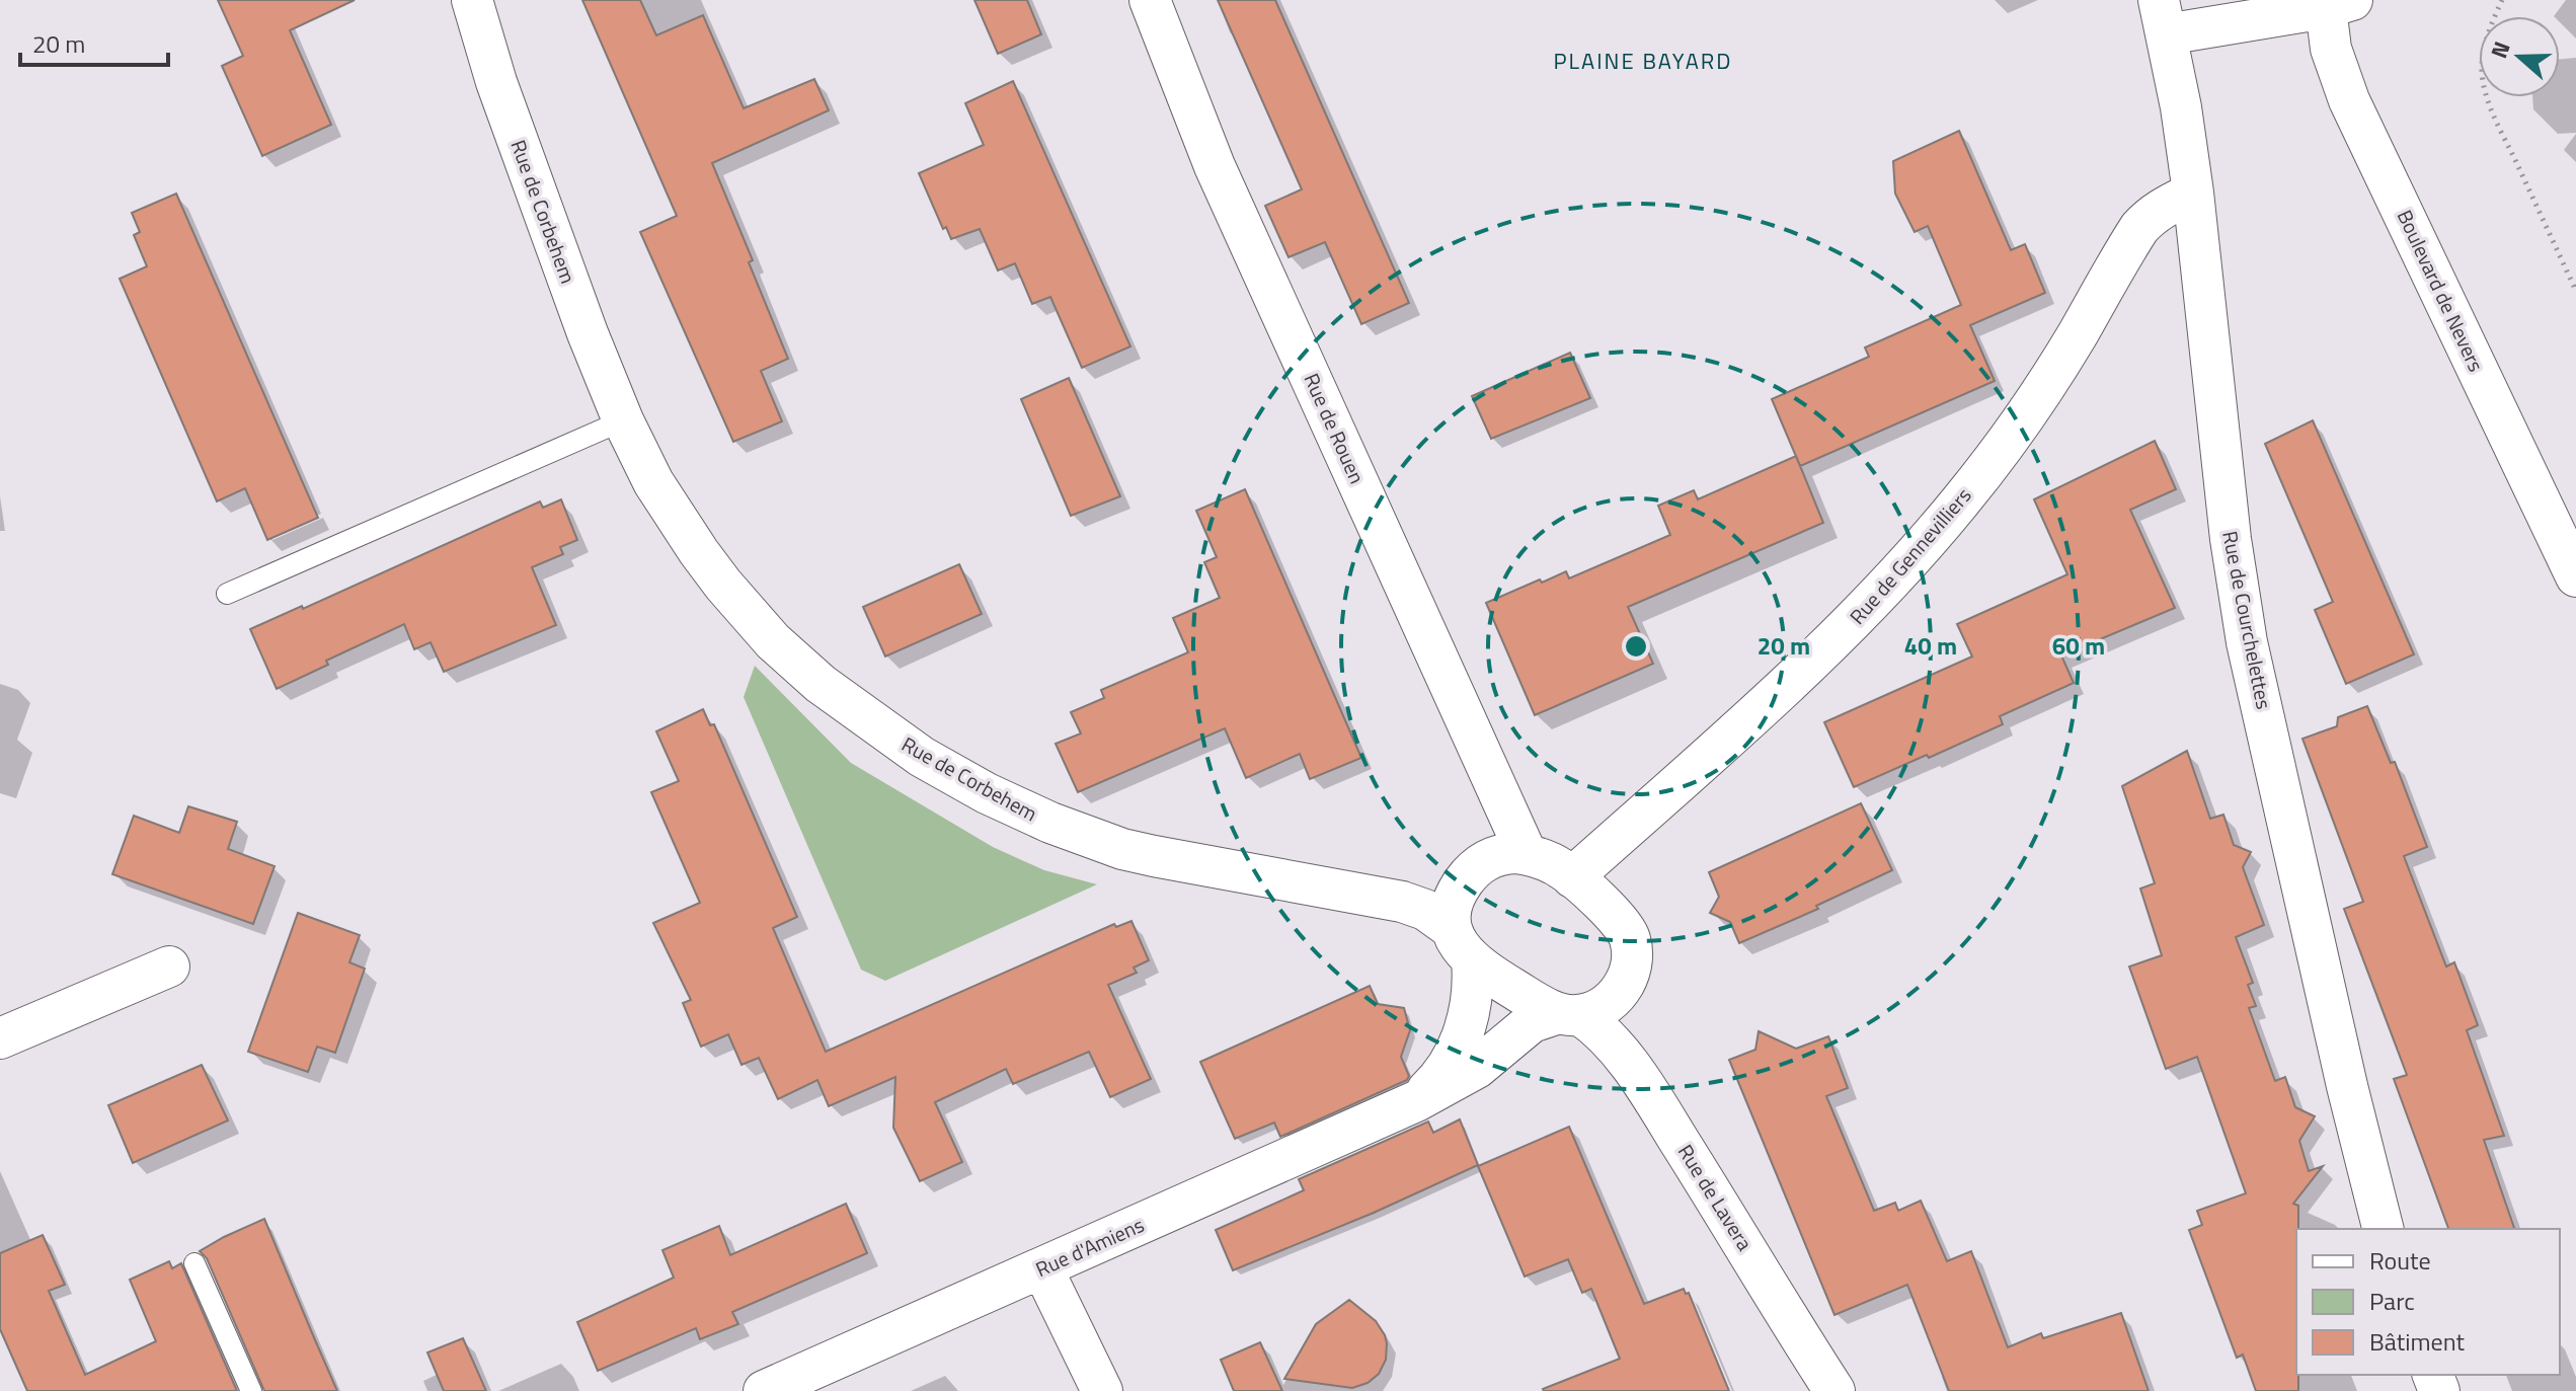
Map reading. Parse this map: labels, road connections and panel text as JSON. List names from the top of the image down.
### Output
{
  "streets": {
    "street": [
      "Rue de Corbehem",
      "Boulevard de Nevers",
      "Rue de Rouen",
      "Rue de Gennevilliers",
      "Rue de Courchelettes",
      "Rue de Lavera",
      "Rue d'Amiens"
    ]
  },
  "crossings": [
    ["Rue de Corbehem", "Rue de Rouen"],
    ["Rue de Corbehem", "Rue de Gennevilliers"],
    ["Rue de Corbehem", "Rue de Lavera"],
    ["Rue de Corbehem", "Rue d'Amiens"],
    ["Rue de Rouen", "Rue de Gennevilliers"],
    ["Rue de Rouen", "Rue de Lavera"],
    ["Rue de Rouen", "Rue d'Amiens"],
    ["Rue de Gennevilliers", "Rue de Courchelettes"],
    ["Rue de Gennevilliers", "Rue de Lavera"],
    ["Rue de Gennevilliers", "Rue d'Amiens"],
    ["Rue de Lavera", "Rue d'Amiens"]
  ],
  "districts": ["PLAINE BAYARD"],
  "legend": ["Route", "Parc", "Bâtiment"],
  "scale_bar": "20 m",
  "north": "left",
  "rings": ["20 m", "40 m", "60 m"]
}
